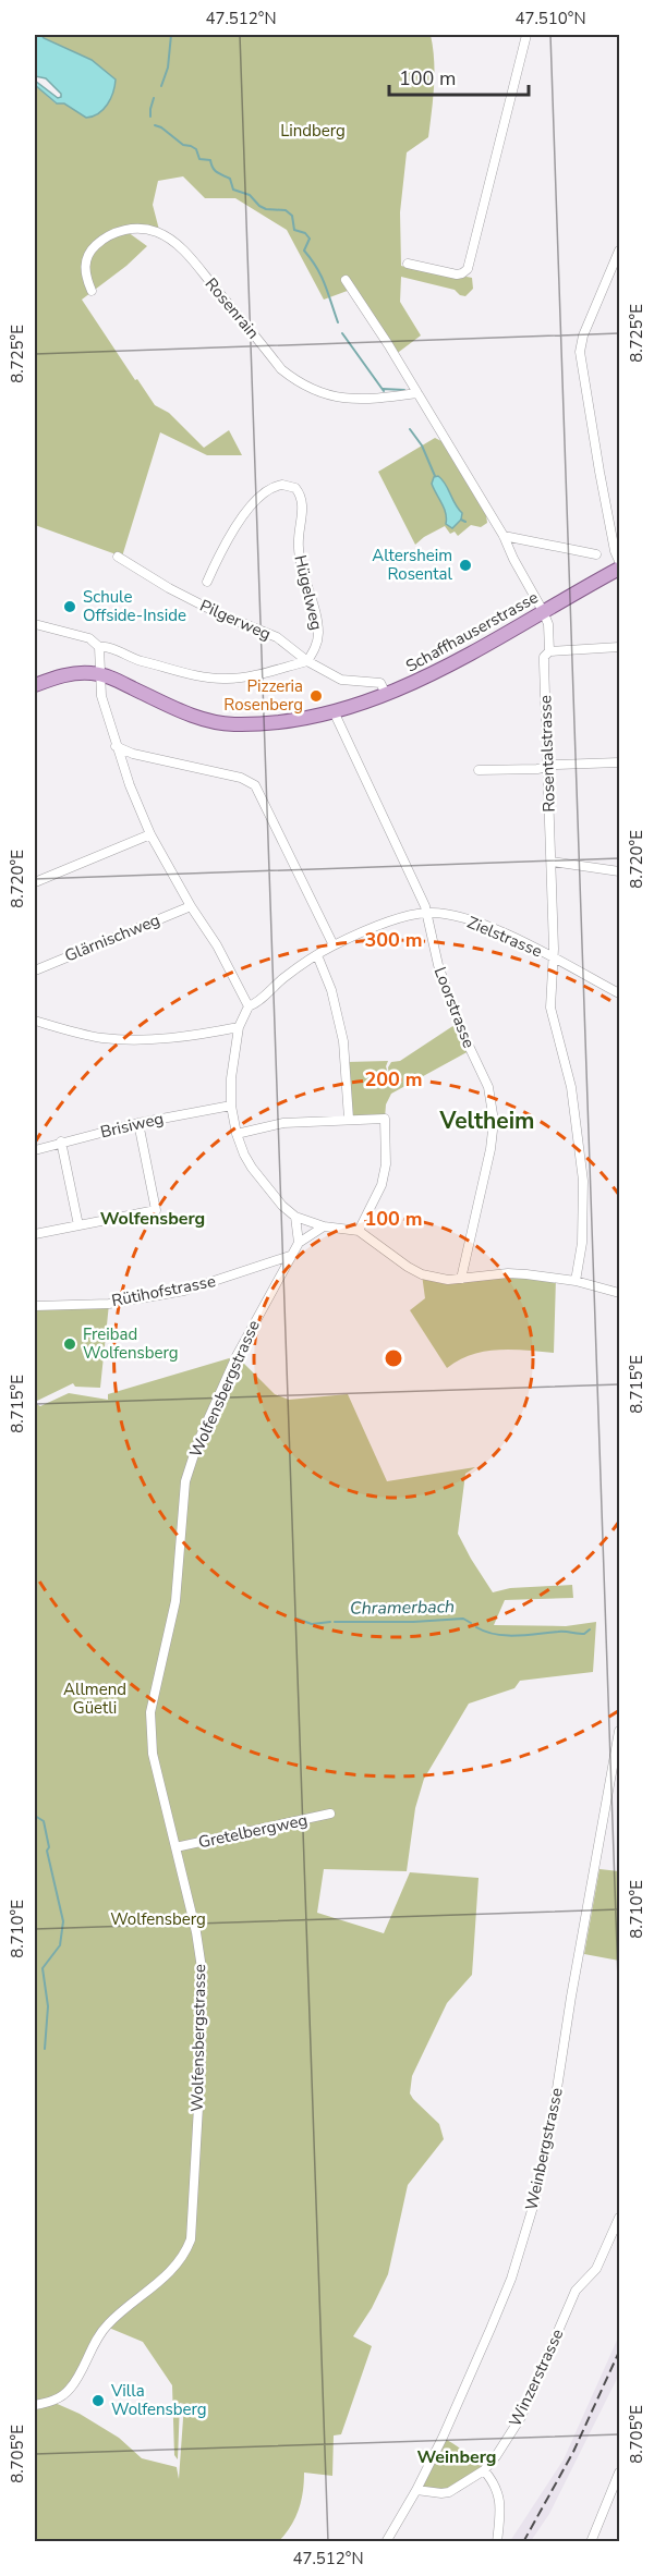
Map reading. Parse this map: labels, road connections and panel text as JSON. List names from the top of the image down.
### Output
{
  "streets": {
    "main road": ["Schaffhauserstrasse"],
    "street": [
      "Rosenrain",
      "Hügelweg",
      "Pilgerweg",
      "Rosentalstrasse",
      "Zielstrasse",
      "Glärnischweg",
      "Loorstrasse",
      "Brisiweg",
      "Rütihofstrasse",
      "Wolfensbergstrasse",
      "Gretelbergweg",
      "Weinbergstrasse",
      "Winzerstrasse"
    ]
  },
  "crossings": [
    ["Rosenrain", "Rosentalstrasse"],
    ["Hügelweg", "Pilgerweg"],
    ["Pilgerweg", "Schaffhauserstrasse"],
    ["Schaffhauserstrasse", "Rosentalstrasse"],
    ["Schaffhauserstrasse", "Loorstrasse"],
    ["Rosentalstrasse", "Zielstrasse"],
    ["Zielstrasse", "Loorstrasse"],
    ["Rütihofstrasse", "Wolfensbergstrasse"],
    ["Wolfensbergstrasse", "Gretelbergweg"],
    ["Weinbergstrasse", "Winzerstrasse"]
  ],
  "districts": ["Veltheim", "Wolfensberg", "Weinberg"],
  "water": ["Chramerbach"],
  "parks": ["Lindberg", "Allmend Güetli", "Wolfensberg"],
  "places": [
    "Altersheim Rosental",
    "Schule Offside-Inside",
    "Pizzeria Rosenberg",
    "Freibad Wolfensberg",
    "Villa Wolfensberg"
  ],
  "scale_bar": "100 m",
  "coordinates": [
    "47.512°N",
    "47.510°N",
    "8.725°E",
    "8.720°E",
    "8.715°E",
    "8.710°E",
    "8.705°E"
  ],
  "rings": ["300 m", "200 m", "100 m"]
}
